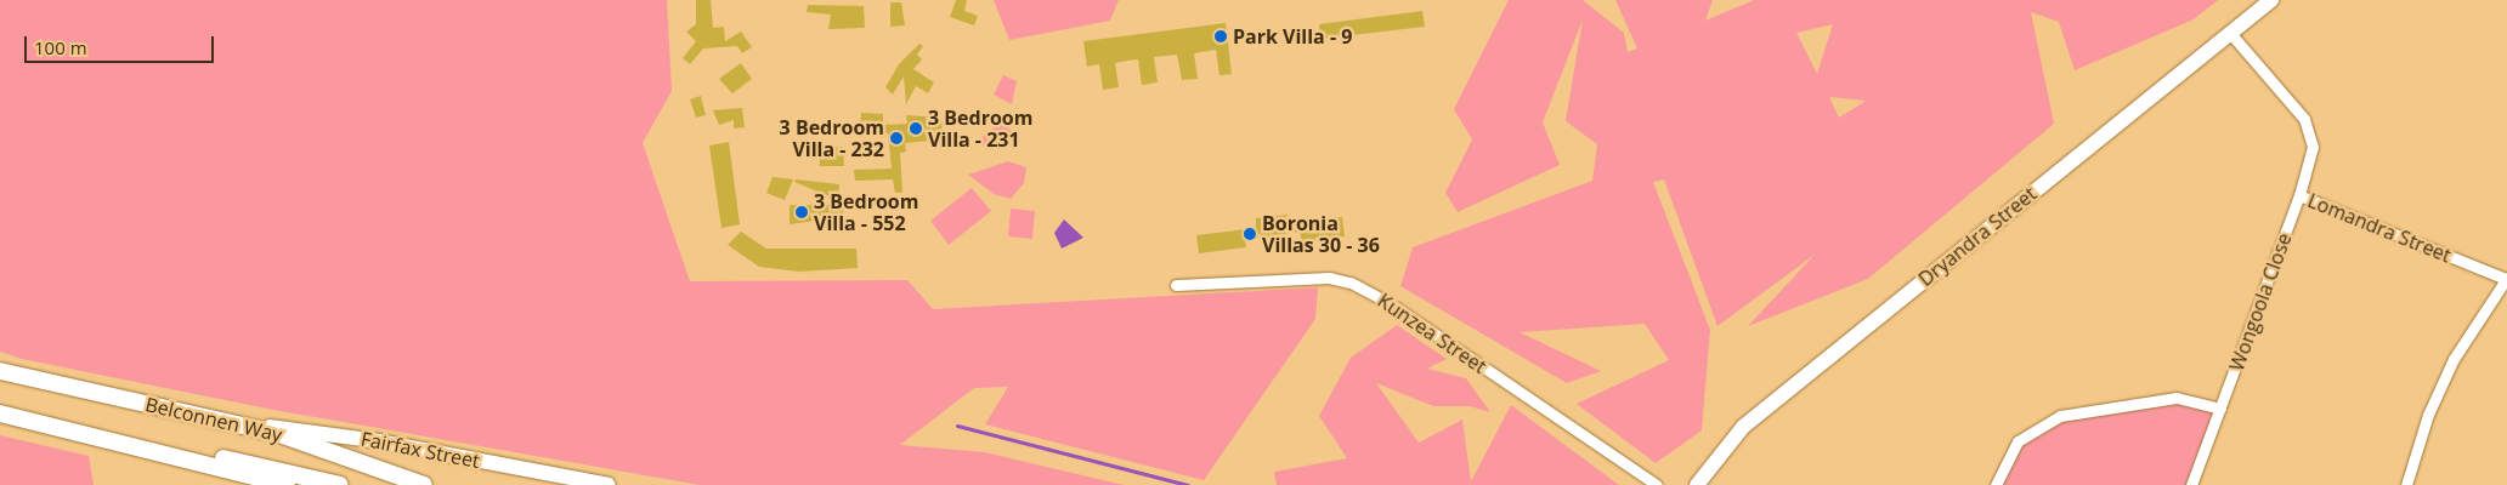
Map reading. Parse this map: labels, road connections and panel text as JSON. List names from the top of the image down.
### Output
{
  "streets": {
    "main road": ["Belconnen Way"],
    "street": [
      "Lomandra Street",
      "Dryandra Street",
      "Wongoola Close",
      "Kunzea Street",
      "Fairfax Street"
    ]
  },
  "crossings": [
    ["Lomandra Street", "Dryandra Street"],
    ["Lomandra Street", "Wongoola Close"],
    ["Belconnen Way", "Fairfax Street"]
  ],
  "places": [
    "Park Villa - 9",
    "3 Bedroom Villa - 231",
    "3 Bedroom Villa - 232",
    "3 Bedroom Villa - 552",
    "Boronia Villas 30 - 36"
  ],
  "scale_bar": "100 m"
}
